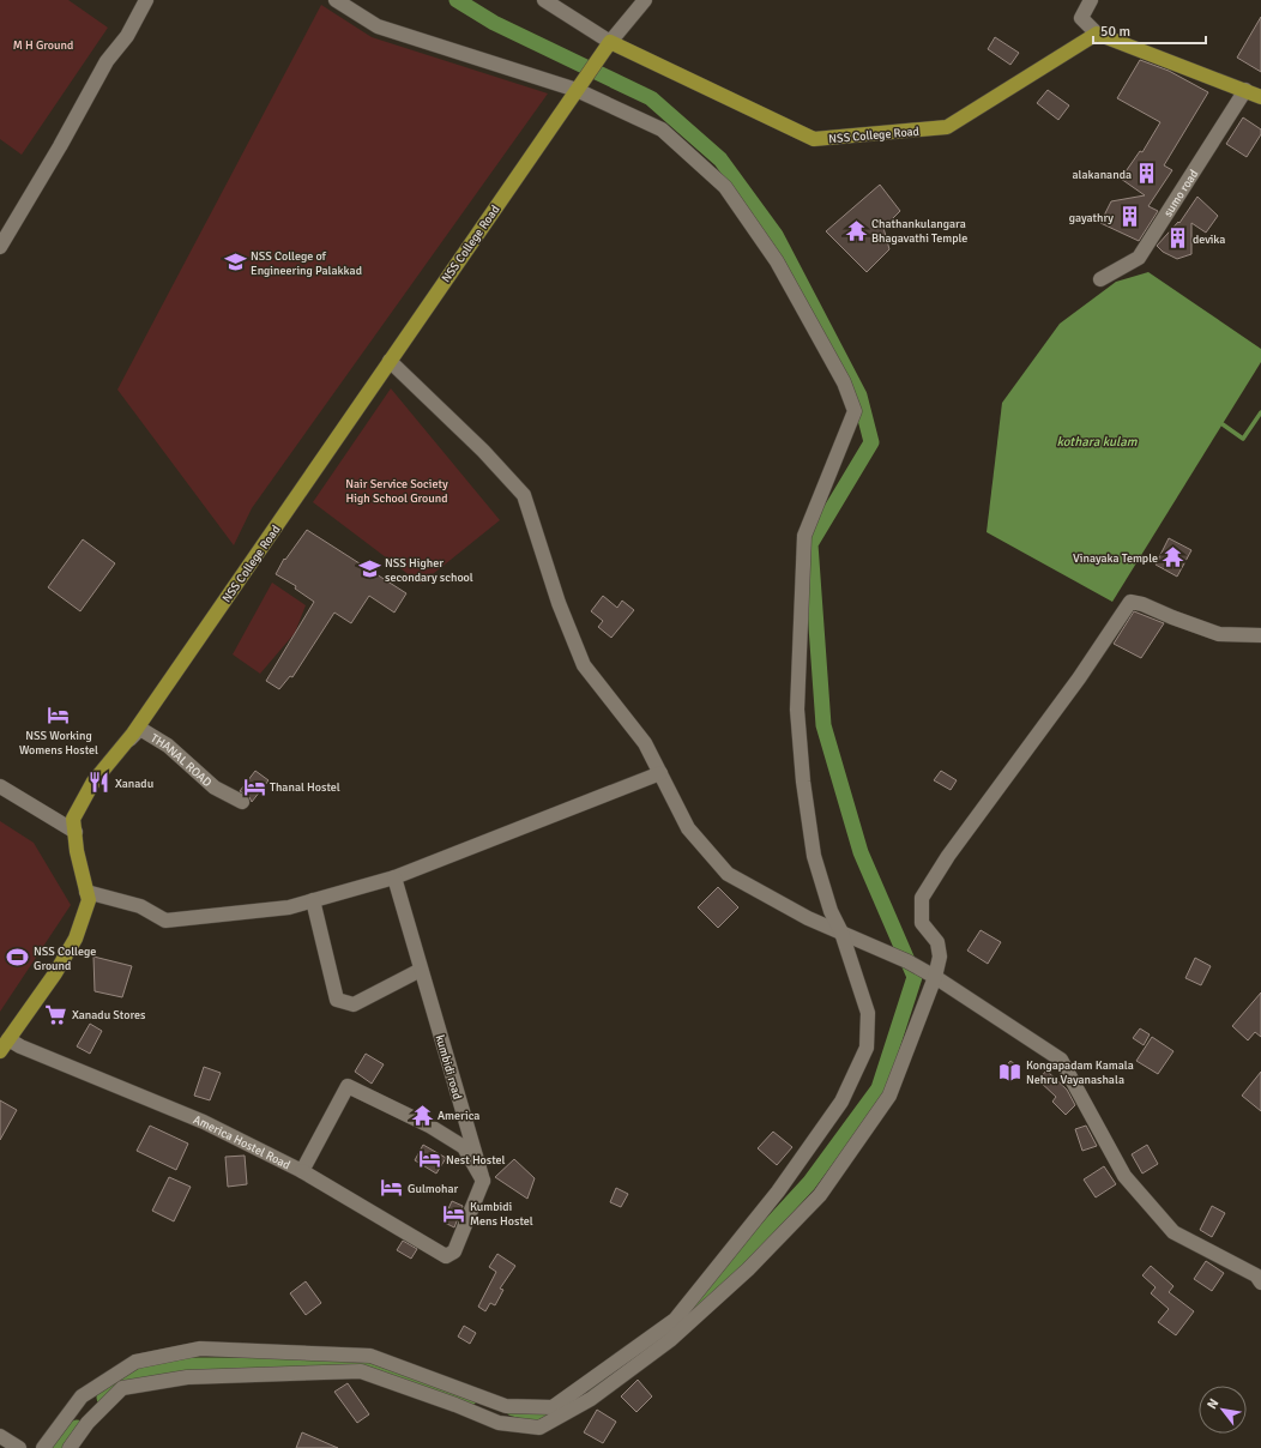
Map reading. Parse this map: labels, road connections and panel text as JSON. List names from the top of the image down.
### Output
{
  "streets": {
    "main road": ["NSS College Road"],
    "street": [
      "sumo road",
      "THANAL ROAD",
      "kumbidi road",
      "America Hostel Road"
    ]
  },
  "crossings": [
    ["NSS College Road", "THANAL ROAD"],
    ["NSS College Road", "America Hostel Road"],
    ["kumbidi road", "America Hostel Road"]
  ],
  "water": ["kothara kulam"],
  "parks": ["M H Ground", "Nair Service Society High School Ground"],
  "places": {
    "building": ["alakananda", "gayathry", "devika"],
    "temple": ["Chathankulangara Bhagavathi Temple", "Vinayaka Temple", "America"],
    "school or university": ["NSS College of Engineering Palakkad", "NSS Higher secondary school"],
    "hotel": [
      "NSS Working Womens Hostel",
      "Thanal Hostel",
      "Nest Hostel",
      "Gulmohar",
      "Kumbidi Mens Hostel"
    ],
    "restaurant": ["Xanadu"],
    "sports": ["NSS College Ground"],
    "supermarket": ["Xanadu Stores"],
    "library": ["Kongapadam Kamala Nehru Vayanashala"]
  },
  "scale_bar": "50 m",
  "north": "top left"
}
